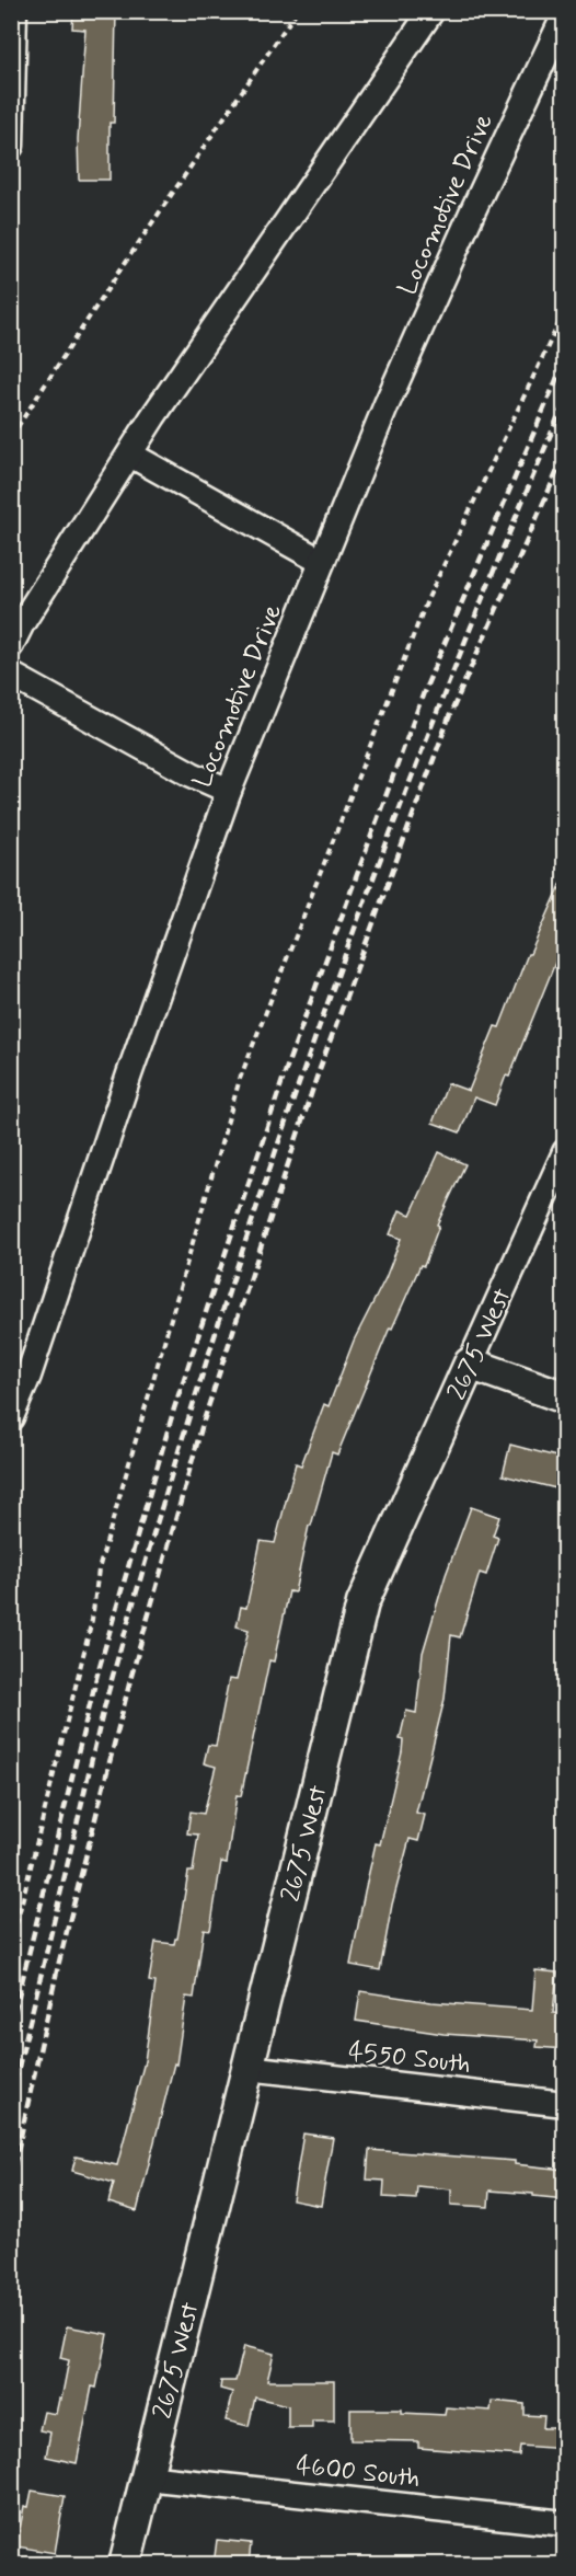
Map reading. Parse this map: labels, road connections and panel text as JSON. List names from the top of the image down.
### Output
{
  "streets": {
    "street": [
      "Locomotive Drive",
      "2675 West",
      "4550 South",
      "4600 South"
    ]
  },
  "crossings": [
    ["2675 West", "4550 South"],
    ["2675 West", "4600 South"]
  ]
}
